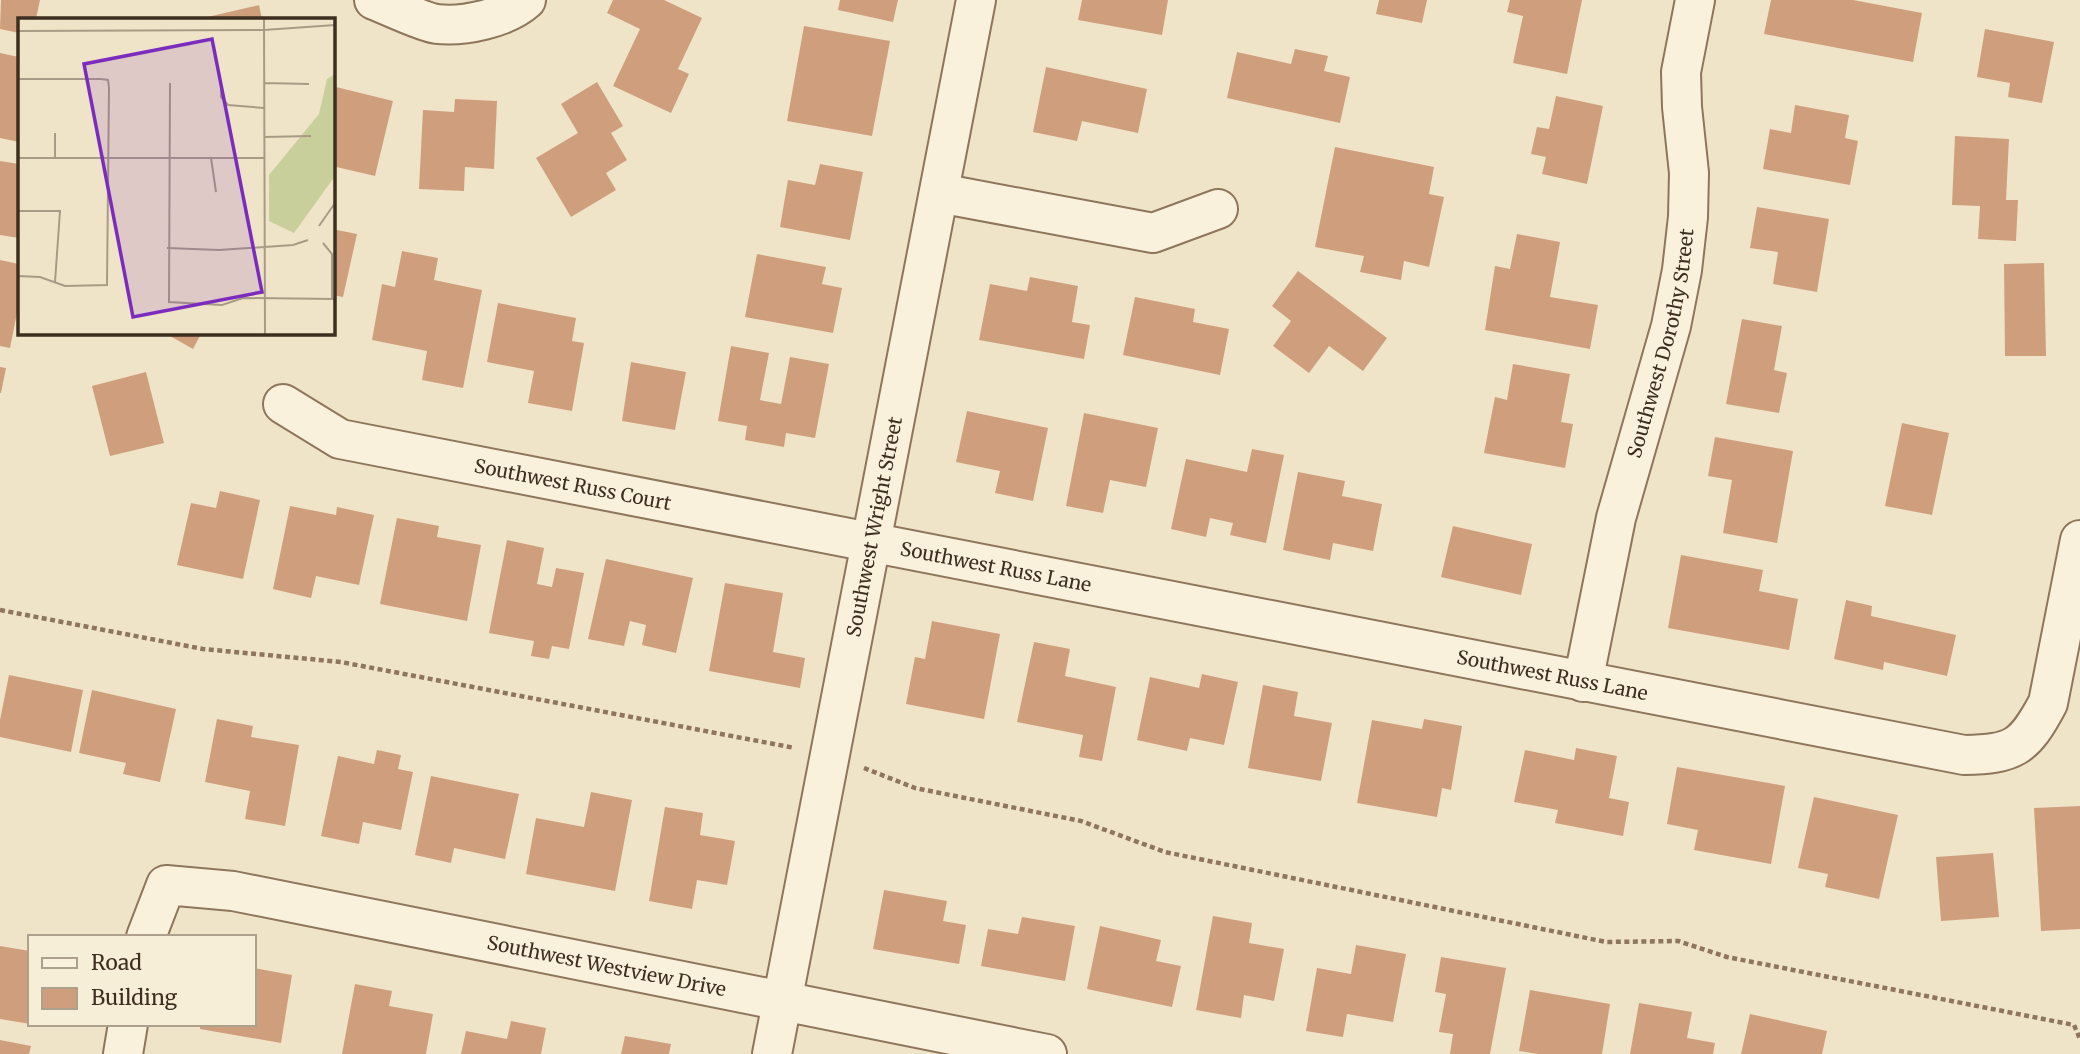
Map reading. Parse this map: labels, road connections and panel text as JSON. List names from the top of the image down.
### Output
{
  "streets": {
    "street": [
      "Southwest Dorothy Street",
      "Southwest Russ Court",
      "Southwest Wright Street",
      "Southwest Russ Lane",
      "Southwest Westview Drive"
    ]
  },
  "crossings": [
    ["Southwest Dorothy Street", "Southwest Russ Lane"],
    ["Southwest Russ Court", "Southwest Wright Street"],
    ["Southwest Russ Court", "Southwest Russ Lane"],
    ["Southwest Wright Street", "Southwest Russ Lane"],
    ["Southwest Wright Street", "Southwest Westview Drive"]
  ],
  "legend": ["Road", "Building"]
}
